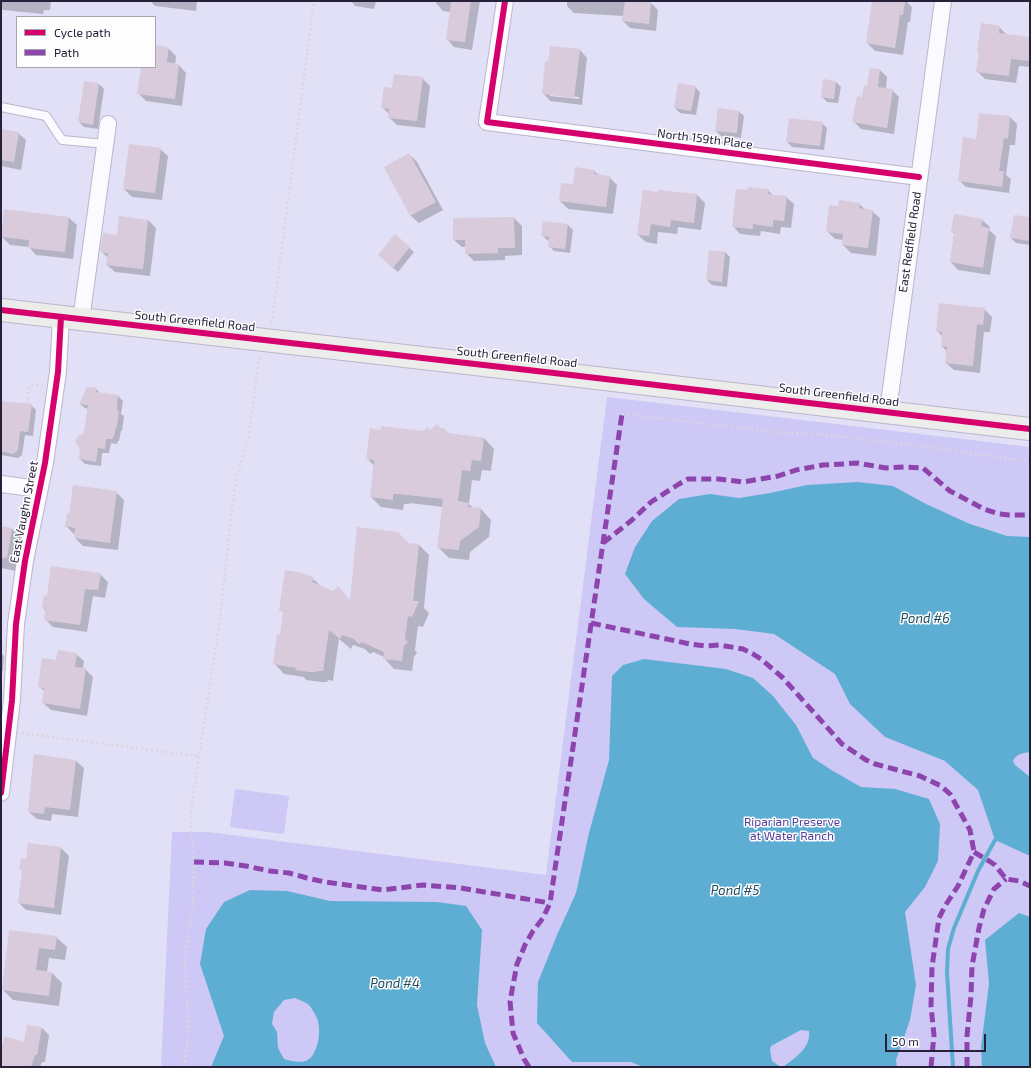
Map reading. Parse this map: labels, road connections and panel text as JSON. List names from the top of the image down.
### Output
{
  "streets": {
    "main road": ["South Greenfield Road"],
    "street": ["North 159th Place", "East Redfield Road", "East Vaughn Street"]
  },
  "crossings": [
    ["North 159th Place", "East Redfield Road"],
    ["East Redfield Road", "South Greenfield Road"],
    ["South Greenfield Road", "East Vaughn Street"]
  ],
  "water": ["Pond #6", "Pond #5", "Pond #4"],
  "parks": ["Riparian Preserve at Water Ranch"],
  "legend": ["Cycle path", "Path"],
  "scale_bar": "50 m"
}
